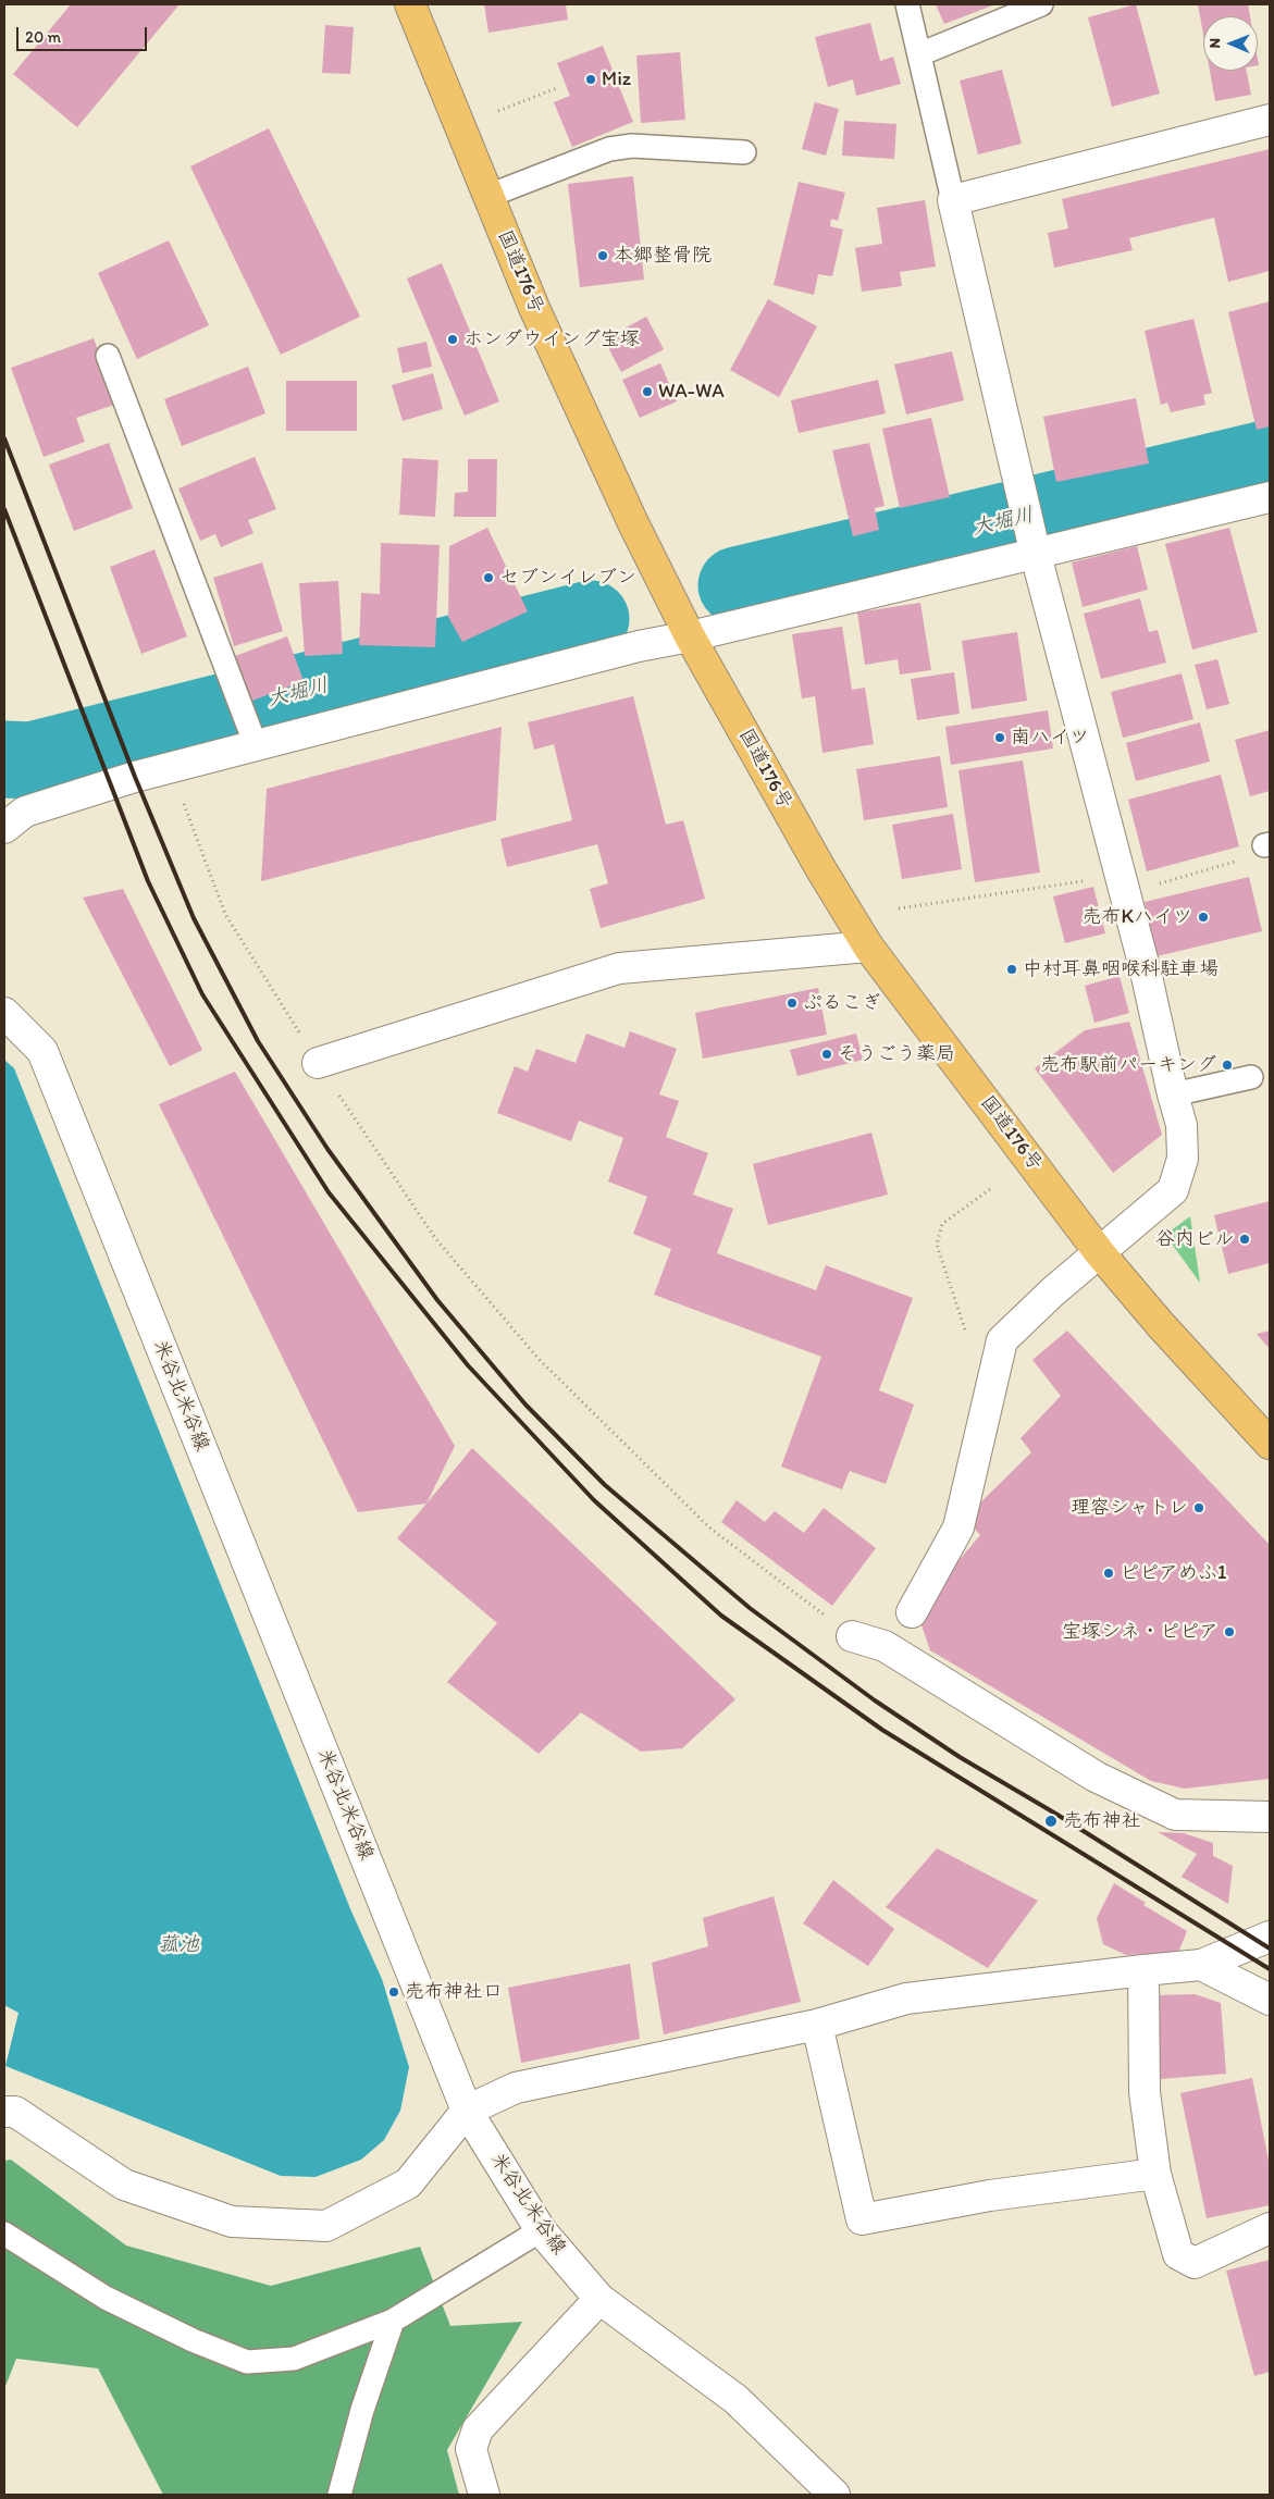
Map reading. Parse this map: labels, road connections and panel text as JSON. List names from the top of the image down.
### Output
{
  "streets": {
    "highway": ["国道176号"],
    "street": ["米谷北米谷線"]
  },
  "water": ["大堀川", "菰池"],
  "places": [
    "Miz",
    "本郷整骨院",
    "ホンダウイング宝塚",
    "WA-WA",
    "セブンイレブン",
    "南ハイツ",
    "売布Kハイツ",
    "中村耳鼻咽喉科駐車場",
    "ぷるこぎ",
    "そうごう薬局",
    "売布駅前パーキング",
    "谷内ビル",
    "理容シャトレ",
    "ピピアめふ1",
    "宝塚シネ・ピピア",
    "売布神社",
    "売布神社口"
  ],
  "scale_bar": "20 m",
  "north": "left"
}
